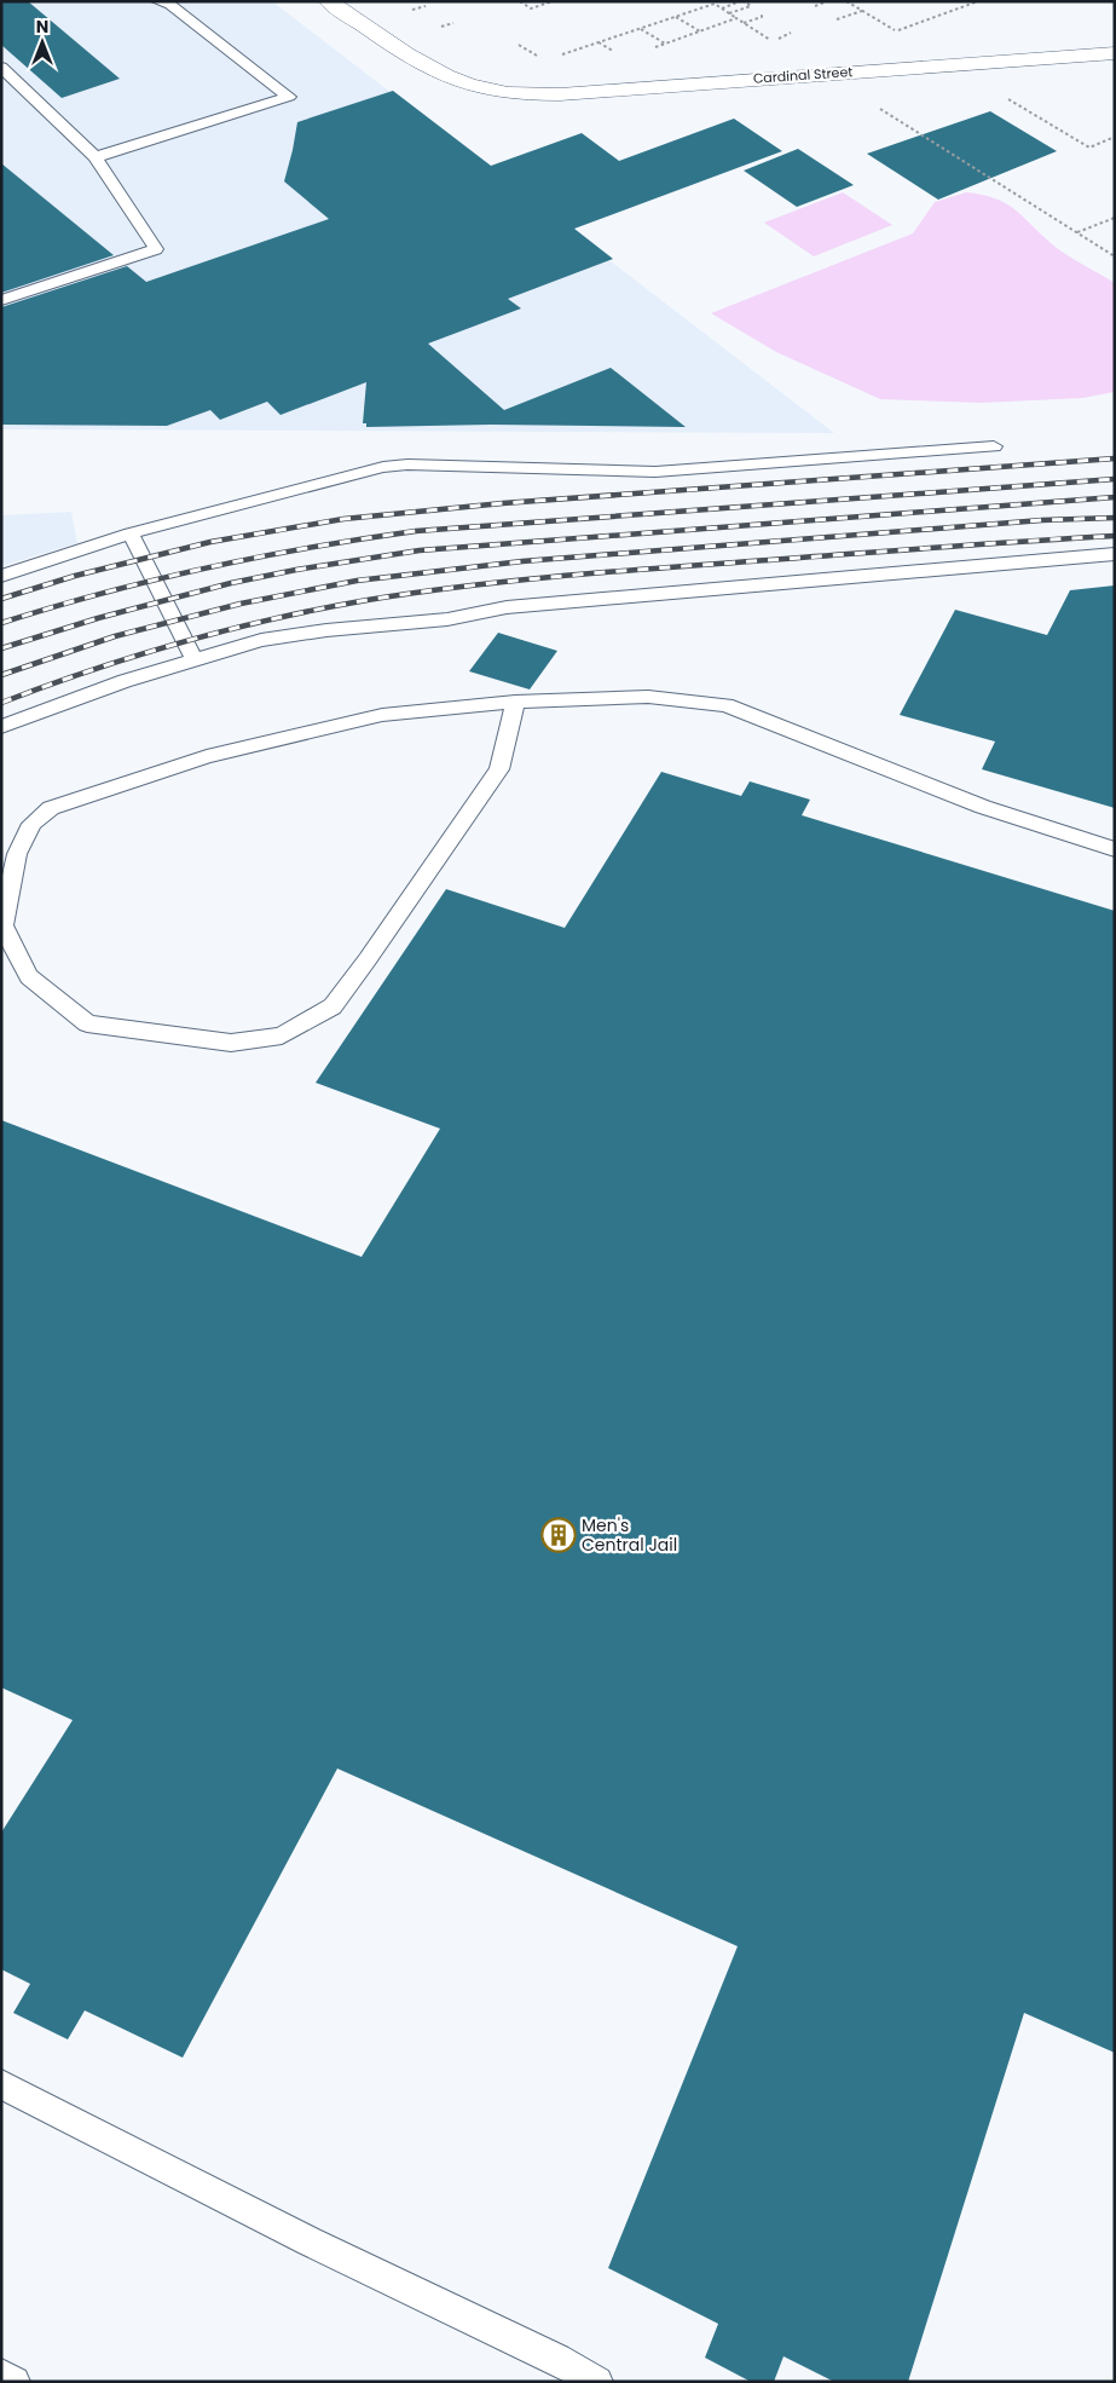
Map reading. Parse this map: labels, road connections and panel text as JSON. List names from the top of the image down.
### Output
{
  "streets": {
    "street": ["Cardinal Street"]
  },
  "places": {
    "building": ["Men's Central Jail"]
  },
  "north": "top"
}
